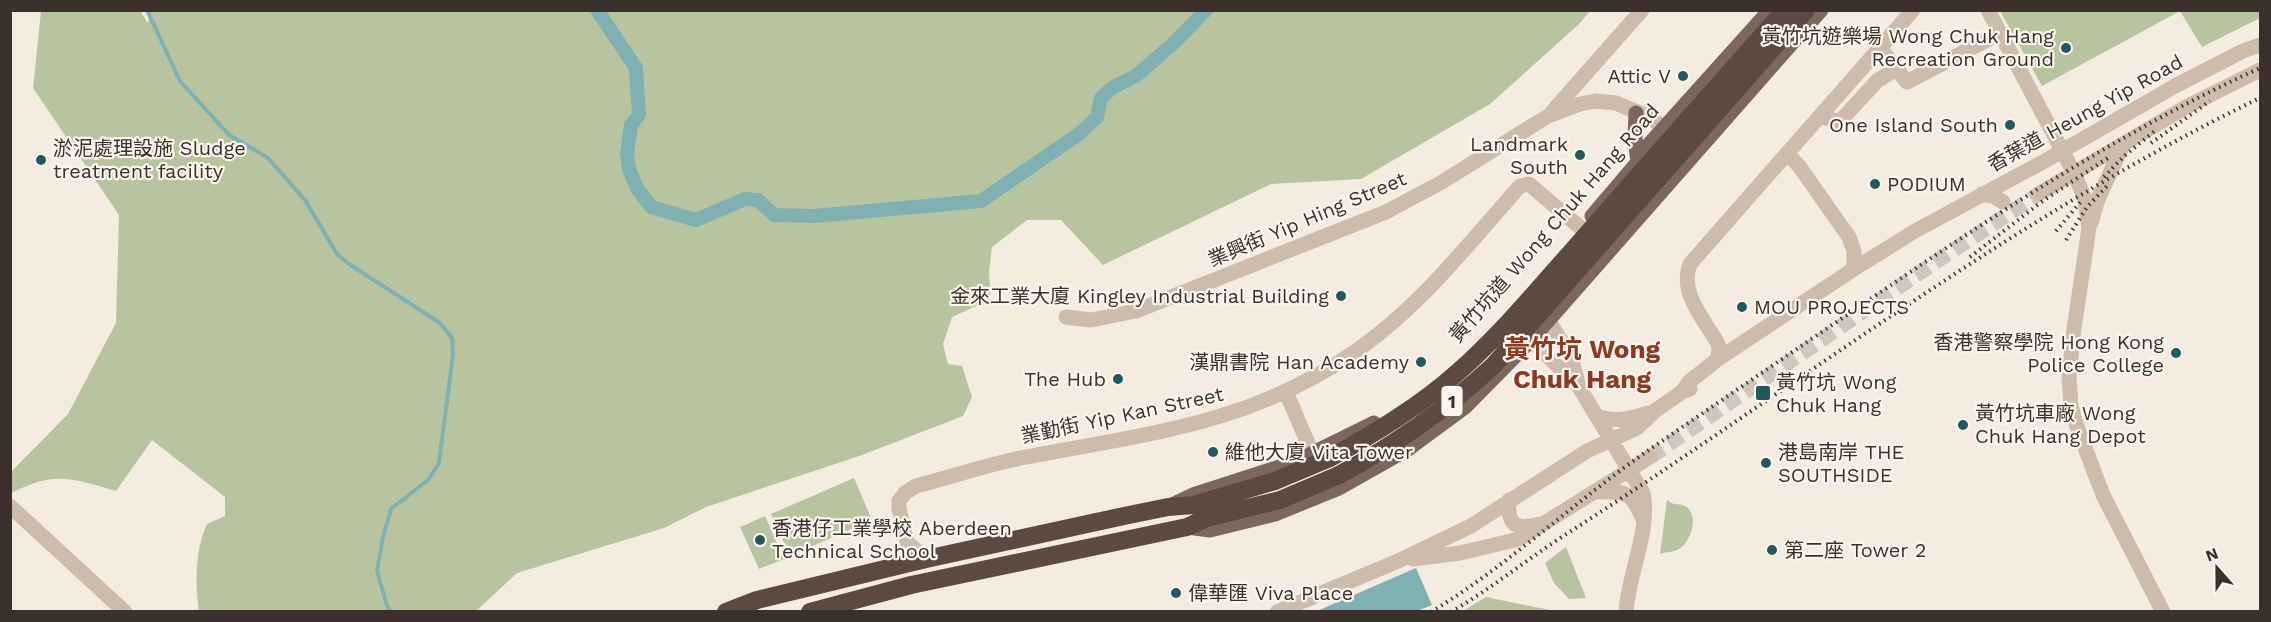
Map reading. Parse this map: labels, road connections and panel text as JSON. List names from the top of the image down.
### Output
{
  "streets": {
    "highway": ["黃竹坑道 Wong Chuk Hang Road", "1"],
    "street": ["香葉道 Heung Yip Road", "業興街 Yip Hing Street", "業勤街 Yip Kan Street"]
  },
  "crossings": [
    ["黃竹坑道 Wong Chuk Hang Road", "1"],
    ["黃竹坑道 Wong Chuk Hang Road", "業勤街 Yip Kan Street"]
  ],
  "districts": ["黃竹坑 Wong Chuk Hang"],
  "places": {
    "other": [
      "黃竹坑遊樂場 Wong Chuk Hang Recreation Ground",
      "Attic V",
      "One Island South",
      "Landmark South",
      "淤泥處理設施 Sludge treatment facility",
      "PODIUM",
      "金來工業大廈 Kingley Industrial Building",
      "MOU PROJECTS",
      "香港警察學院 Hong Kong Police College",
      "漢鼎書院 Han Academy",
      "The Hub",
      "黃竹坑車廠 Wong Chuk Hang Depot",
      "維他大廈 Vita Tower",
      "港島南岸 THE SOUTHSIDE",
      "香港仔工業學校 Aberdeen Technical School",
      "第二座 Tower 2",
      "偉華匯 Viva Place"
    ],
    "transit": ["黃竹坑 Wong Chuk Hang"]
  },
  "north": "top"
}
